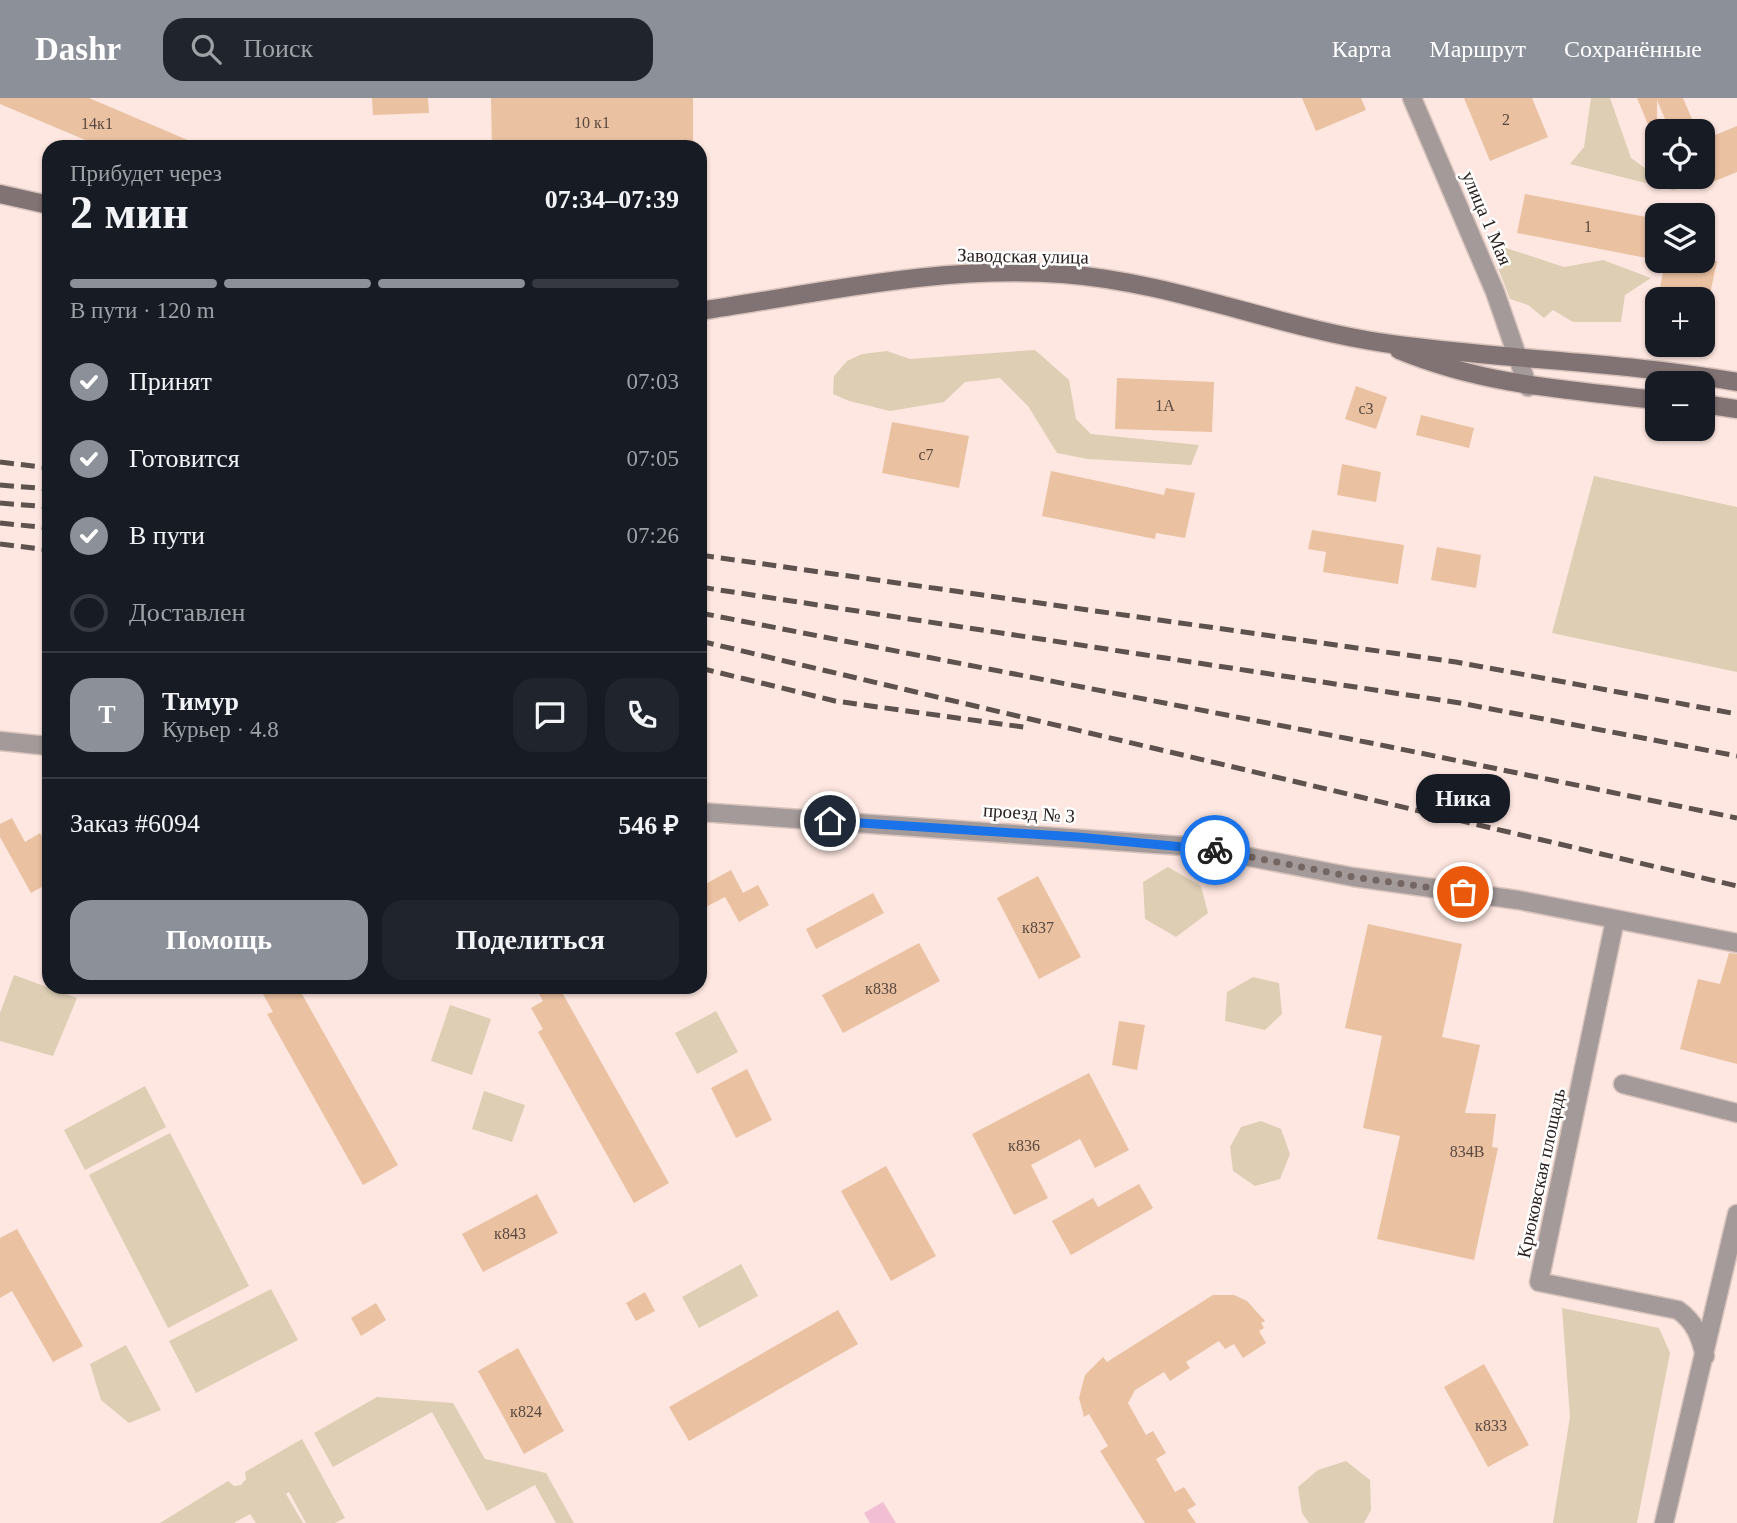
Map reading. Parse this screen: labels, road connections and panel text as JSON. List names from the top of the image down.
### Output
{
  "streets": {
    "main road": ["Заводская улица"],
    "street": ["улица 1 Мая", "проезд № 3", "Крюковская площадь"]
  },
  "crossings": [
    ["улица 1 Мая", "Заводская улица"],
    ["проезд № 3", "Крюковская площадь"]
  ],
  "places": ["Ника"],
  "house_numbers": [
    "2",
    "10 к1",
    "14к1",
    "1",
    "1А",
    "с3",
    "с7",
    "к837",
    "к838",
    "к836",
    "834В",
    "к843",
    "к824",
    "к833"
  ],
  "page": {
    "header": "Dashr",
    "search": "Поиск",
    "nav": ["Карта", "Маршрут", "Сохранённые"],
    "map_buttons": ["+", "−"],
    "heading": ["2 мин", "Прибудет через", "07:34–07:39"],
    "panel": [
      "Тимур",
      "Курьер · 4.8",
      "Заказ #6094",
      "546 ₽"
    ],
    "bar": "В пути · 120 m",
    "list": [
      ["Принят", "07:03"],
      ["Готовится", "07:05"],
      ["В пути", "07:26"],
      "Доставлен"
    ],
    "round": "Т",
    "bubble": "Ника",
    "buttons": ["Помощь", "Поделиться"]
  }
}
